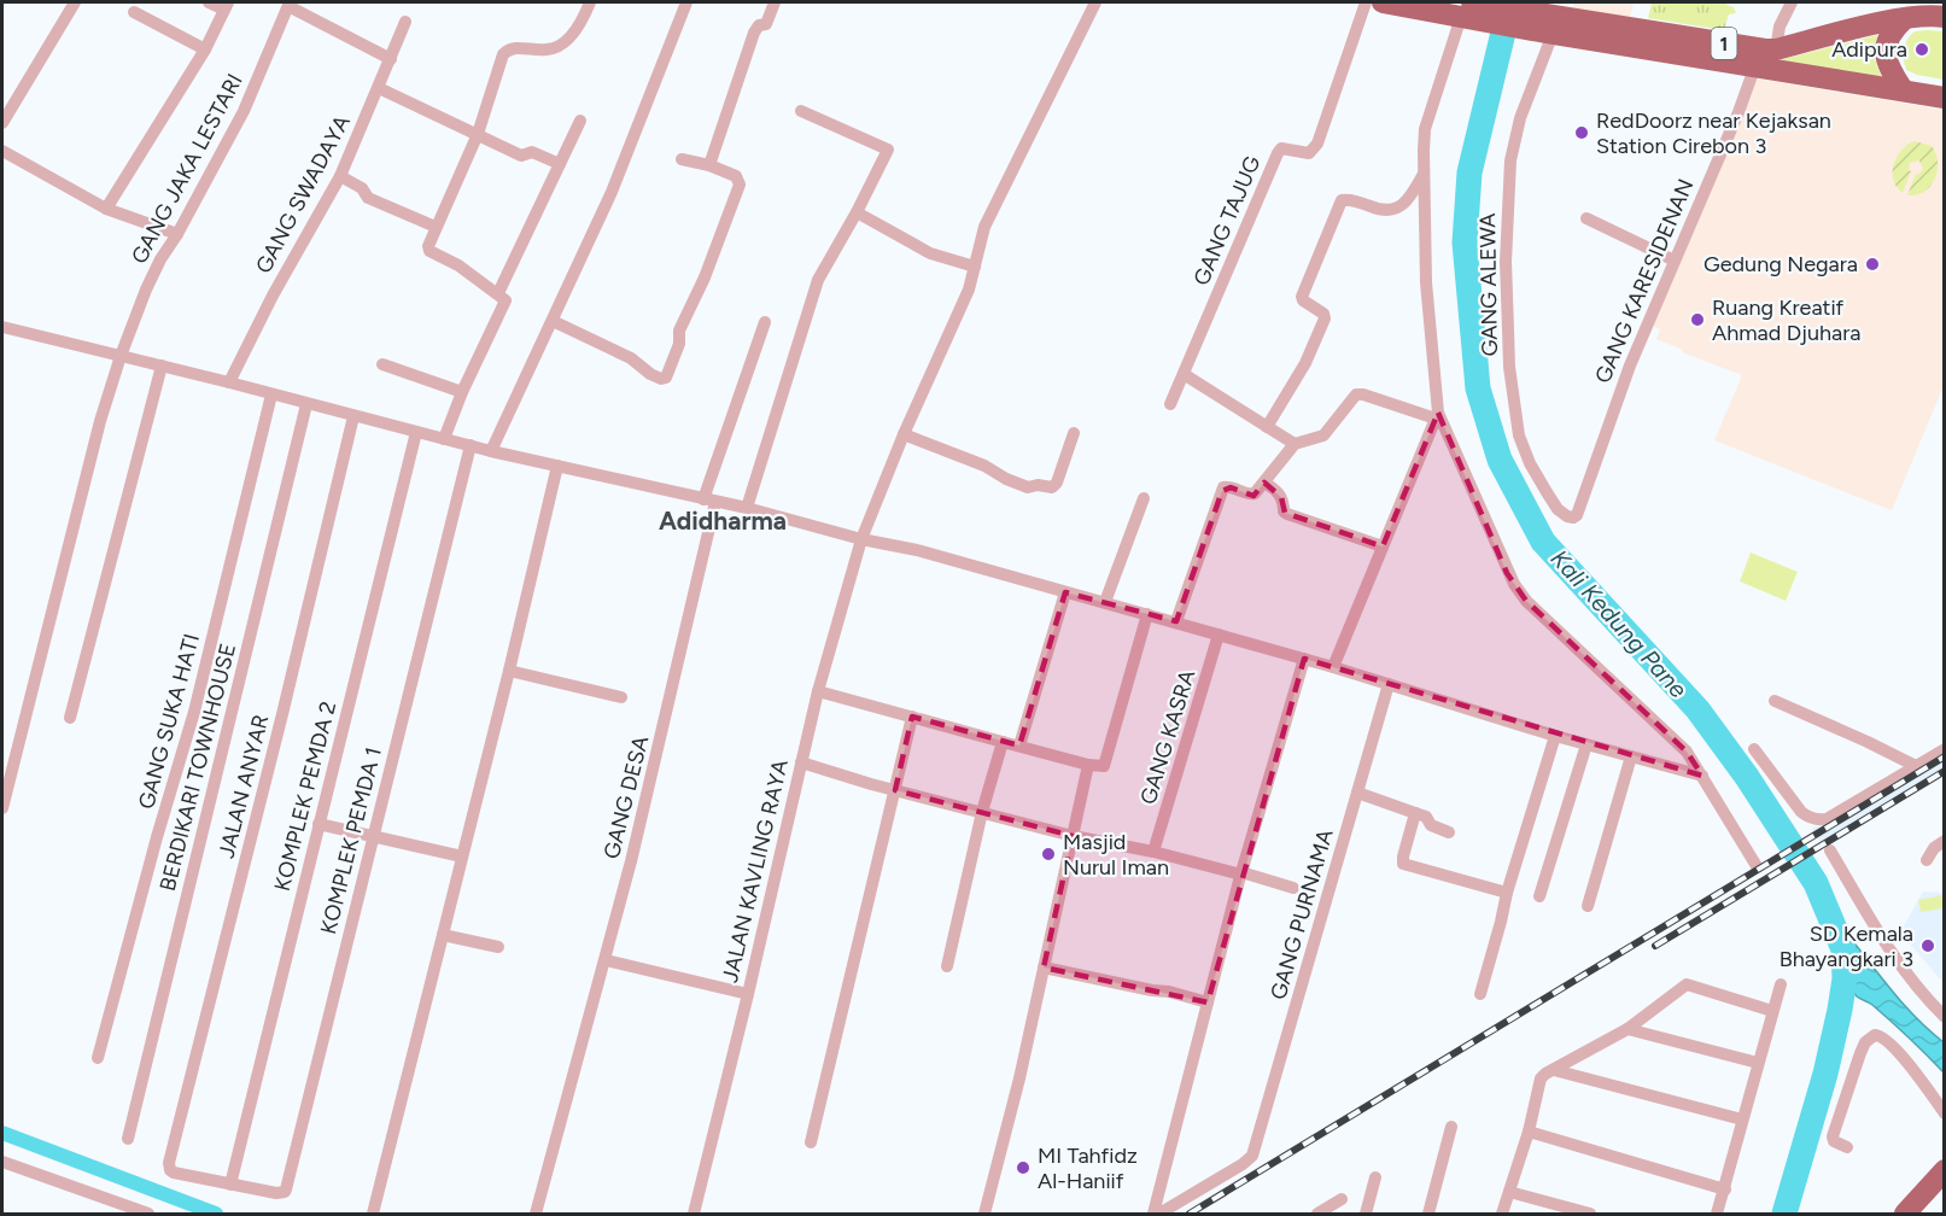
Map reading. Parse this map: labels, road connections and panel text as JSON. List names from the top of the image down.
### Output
{
  "streets": {
    "highway": ["1"],
    "street": [
      "GANG JAKA LESTARI",
      "GANG SWADAYA",
      "GANG TAJUG",
      "GANG KARESIDENAN",
      "GANG ALEWA",
      "GANG SUKA HATI",
      "GANG KASRA",
      "BERDIKARI TOWNHOUSE",
      "JALAN ANYAR",
      "KOMPLEK PEMDA 2",
      "GANG DESA",
      "KOMPLEK PEMDA 1",
      "JALAN KAVLING RAYA",
      "GANG PURNAMA"
    ]
  },
  "crossings": [
    ["1", "GANG KARESIDENAN"],
    ["1", "GANG ALEWA"],
    ["GANG KARESIDENAN", "GANG ALEWA"],
    ["JALAN ANYAR", "KOMPLEK PEMDA 2"],
    ["JALAN ANYAR", "KOMPLEK PEMDA 1"],
    ["KOMPLEK PEMDA 2", "KOMPLEK PEMDA 1"]
  ],
  "districts": ["Adidharma"],
  "water": ["Kali Kedung Pane"],
  "places": [
    "Adipura",
    "RedDoorz near Kejaksan Station Cirebon 3",
    "Gedung Negara",
    "Ruang Kreatif Ahmad Djuhara",
    "Masjid Nurul Iman",
    "SD Kemala Bhayangkari 3",
    "MI Tahfidz Al-Haniif"
  ]
}
